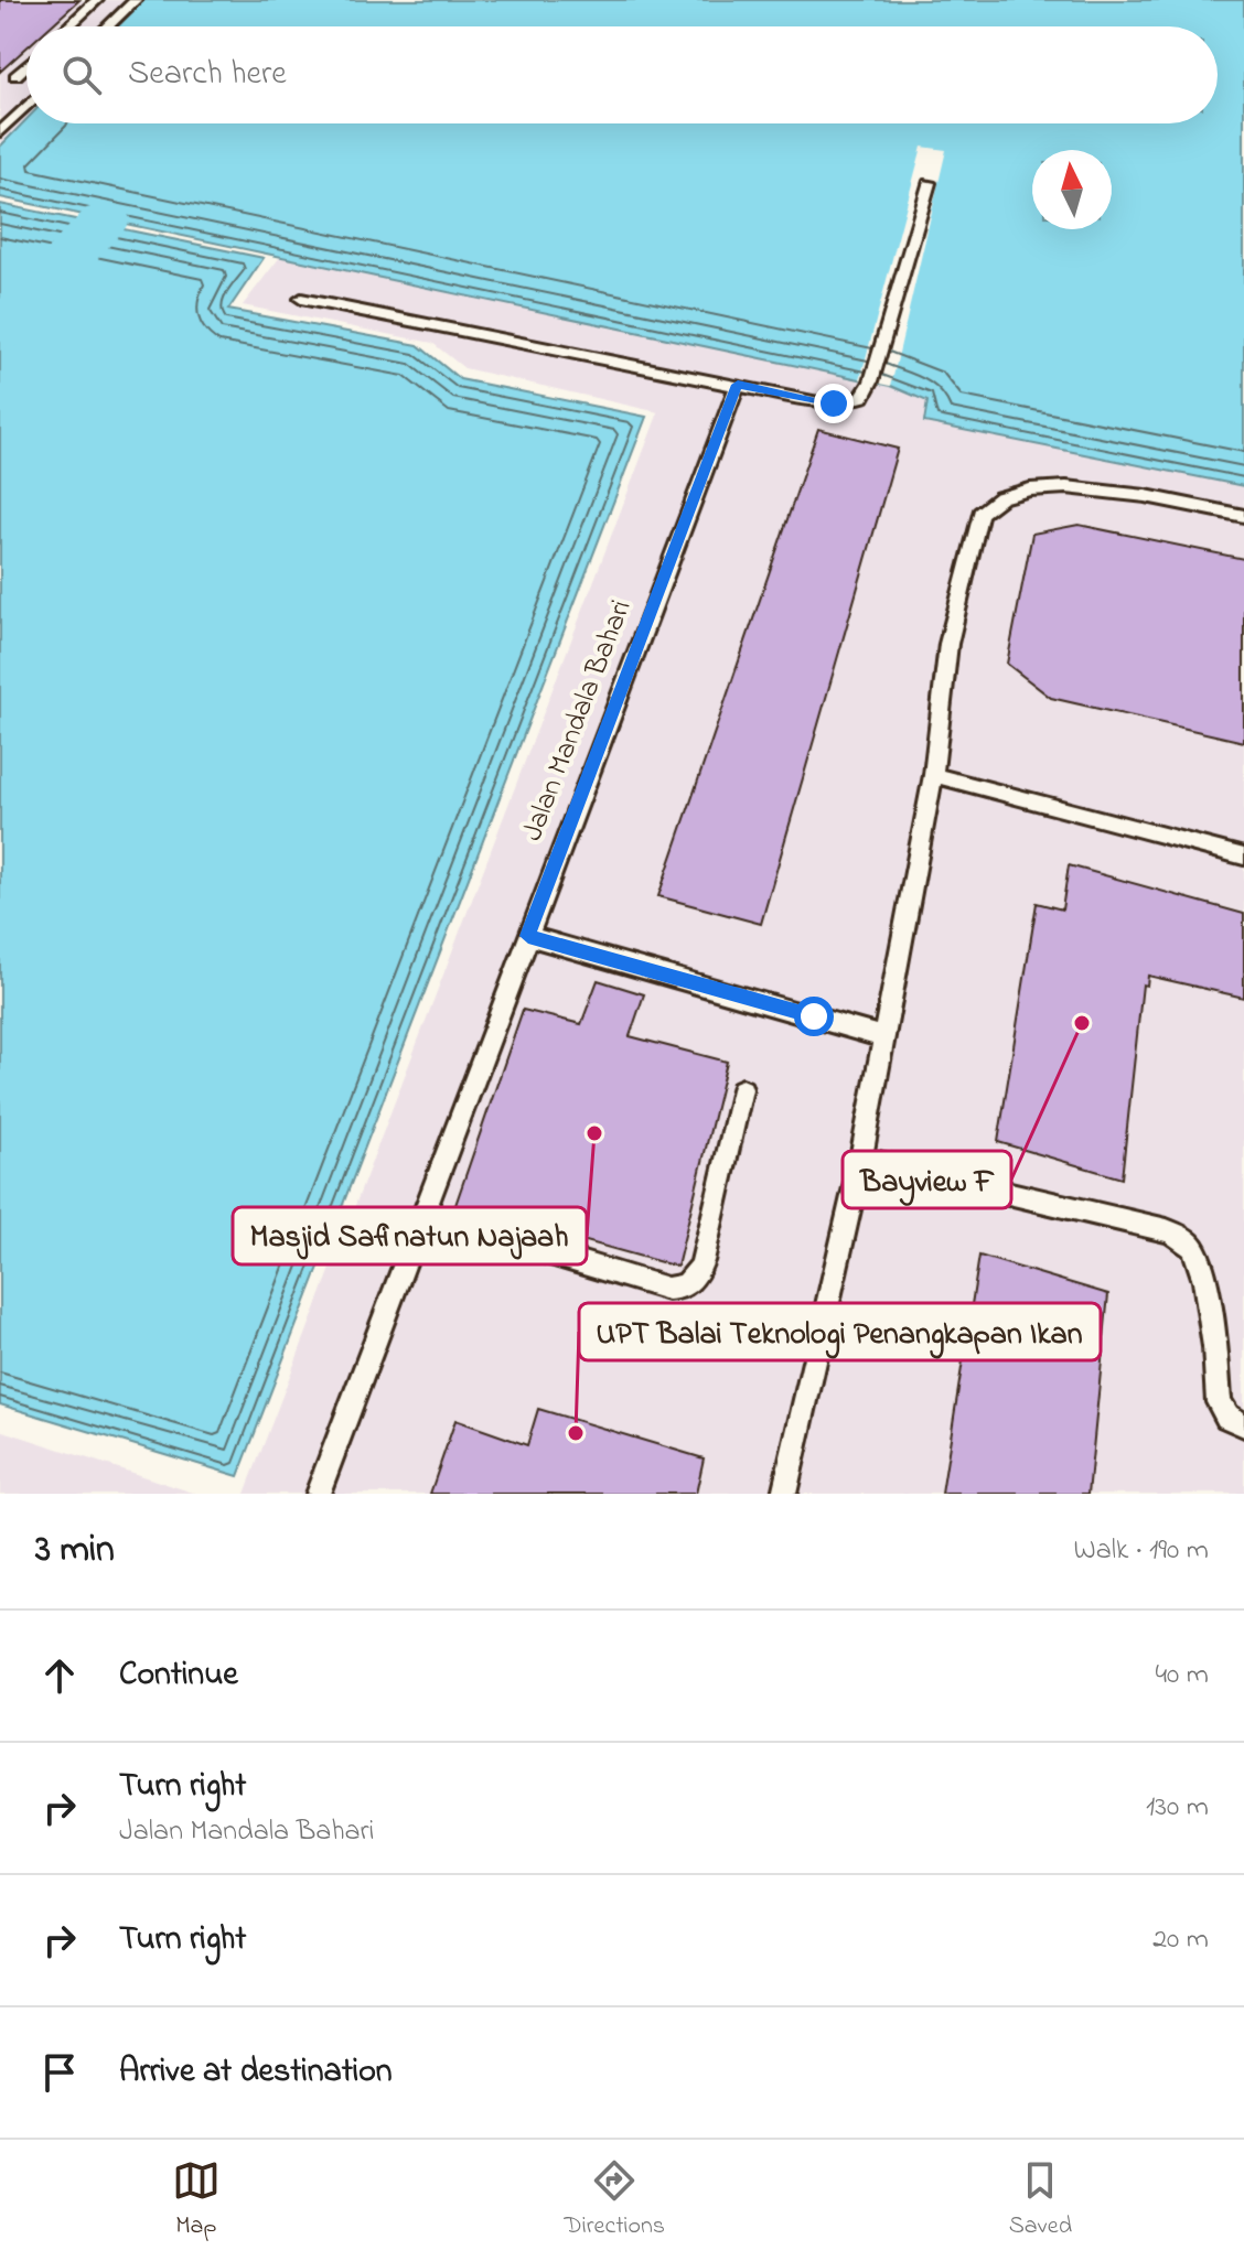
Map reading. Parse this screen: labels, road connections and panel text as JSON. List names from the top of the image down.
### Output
{
  "streets": {
    "lane": ["Jalan Mandala Bahari"]
  },
  "places": ["Bayview F", "Masjid Safinatun Najaah", "UPT Balai Teknologi Penangkapan Ikan"],
  "north": "top",
  "page": {
    "search": "Search here",
    "heading": ["3 min", "Walk · 190 m"],
    "list": [
      ["Continue", "40 m"],
      ["Turn right", "Jalan Mandala Bahari", "130 m"],
      ["Turn right", "20 m"],
      "Arrive at destination"
    ],
    "nav": ["Map", "Directions", "Saved"]
  }
}
